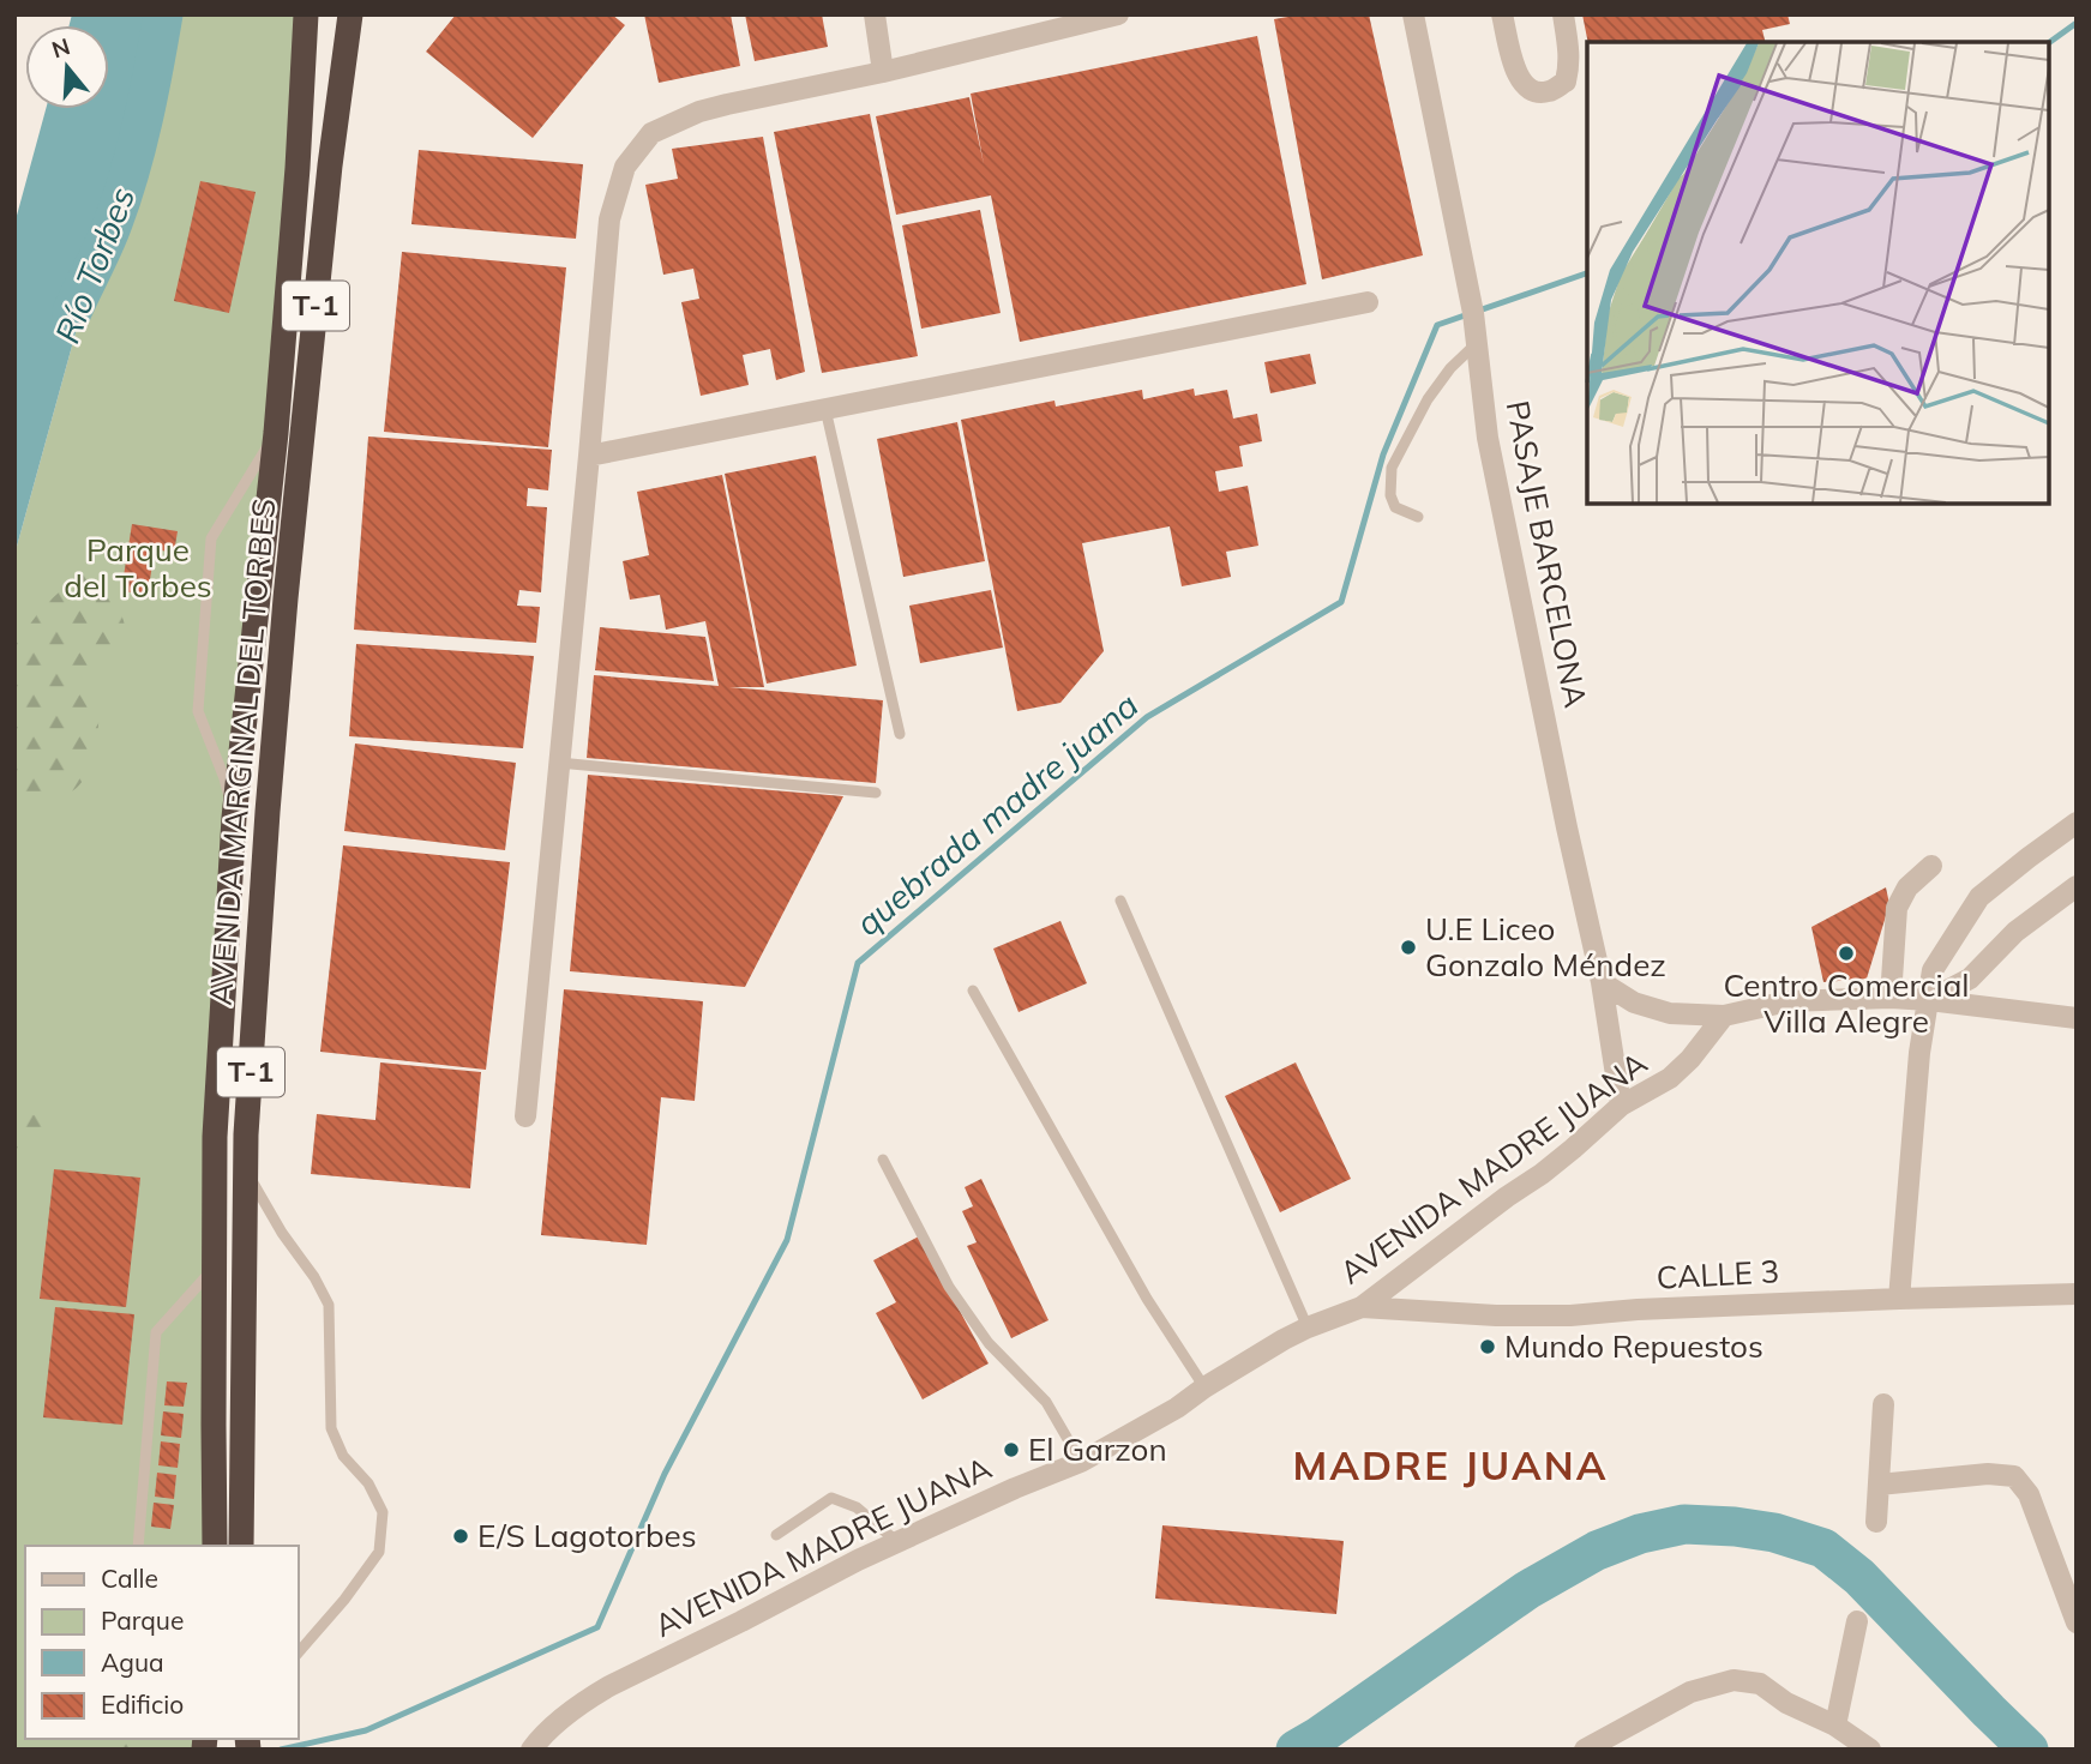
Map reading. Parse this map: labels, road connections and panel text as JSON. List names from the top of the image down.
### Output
{
  "streets": {
    "highway": ["T-1", "AVENIDA MARGINAL DEL TORBES"],
    "street": ["PASAJE BARCELONA", "AVENIDA MADRE JUANA", "CALLE 3"]
  },
  "crossings": [
    ["PASAJE BARCELONA", "AVENIDA MADRE JUANA"],
    ["AVENIDA MADRE JUANA", "CALLE 3"]
  ],
  "districts": ["MADRE JUANA"],
  "water": ["Río Torbes", "quebrada madre juana"],
  "parks": ["Parque del Torbes"],
  "places": [
    "U.E Liceo Gonzalo Méndez",
    "Centro Comercial Villa Alegre",
    "Mundo Repuestos",
    "El Garzon",
    "E/S Lagotorbes"
  ],
  "legend": [
    "Calle",
    "Parque",
    "Agua",
    "Edificio"
  ],
  "north": "top"
}
